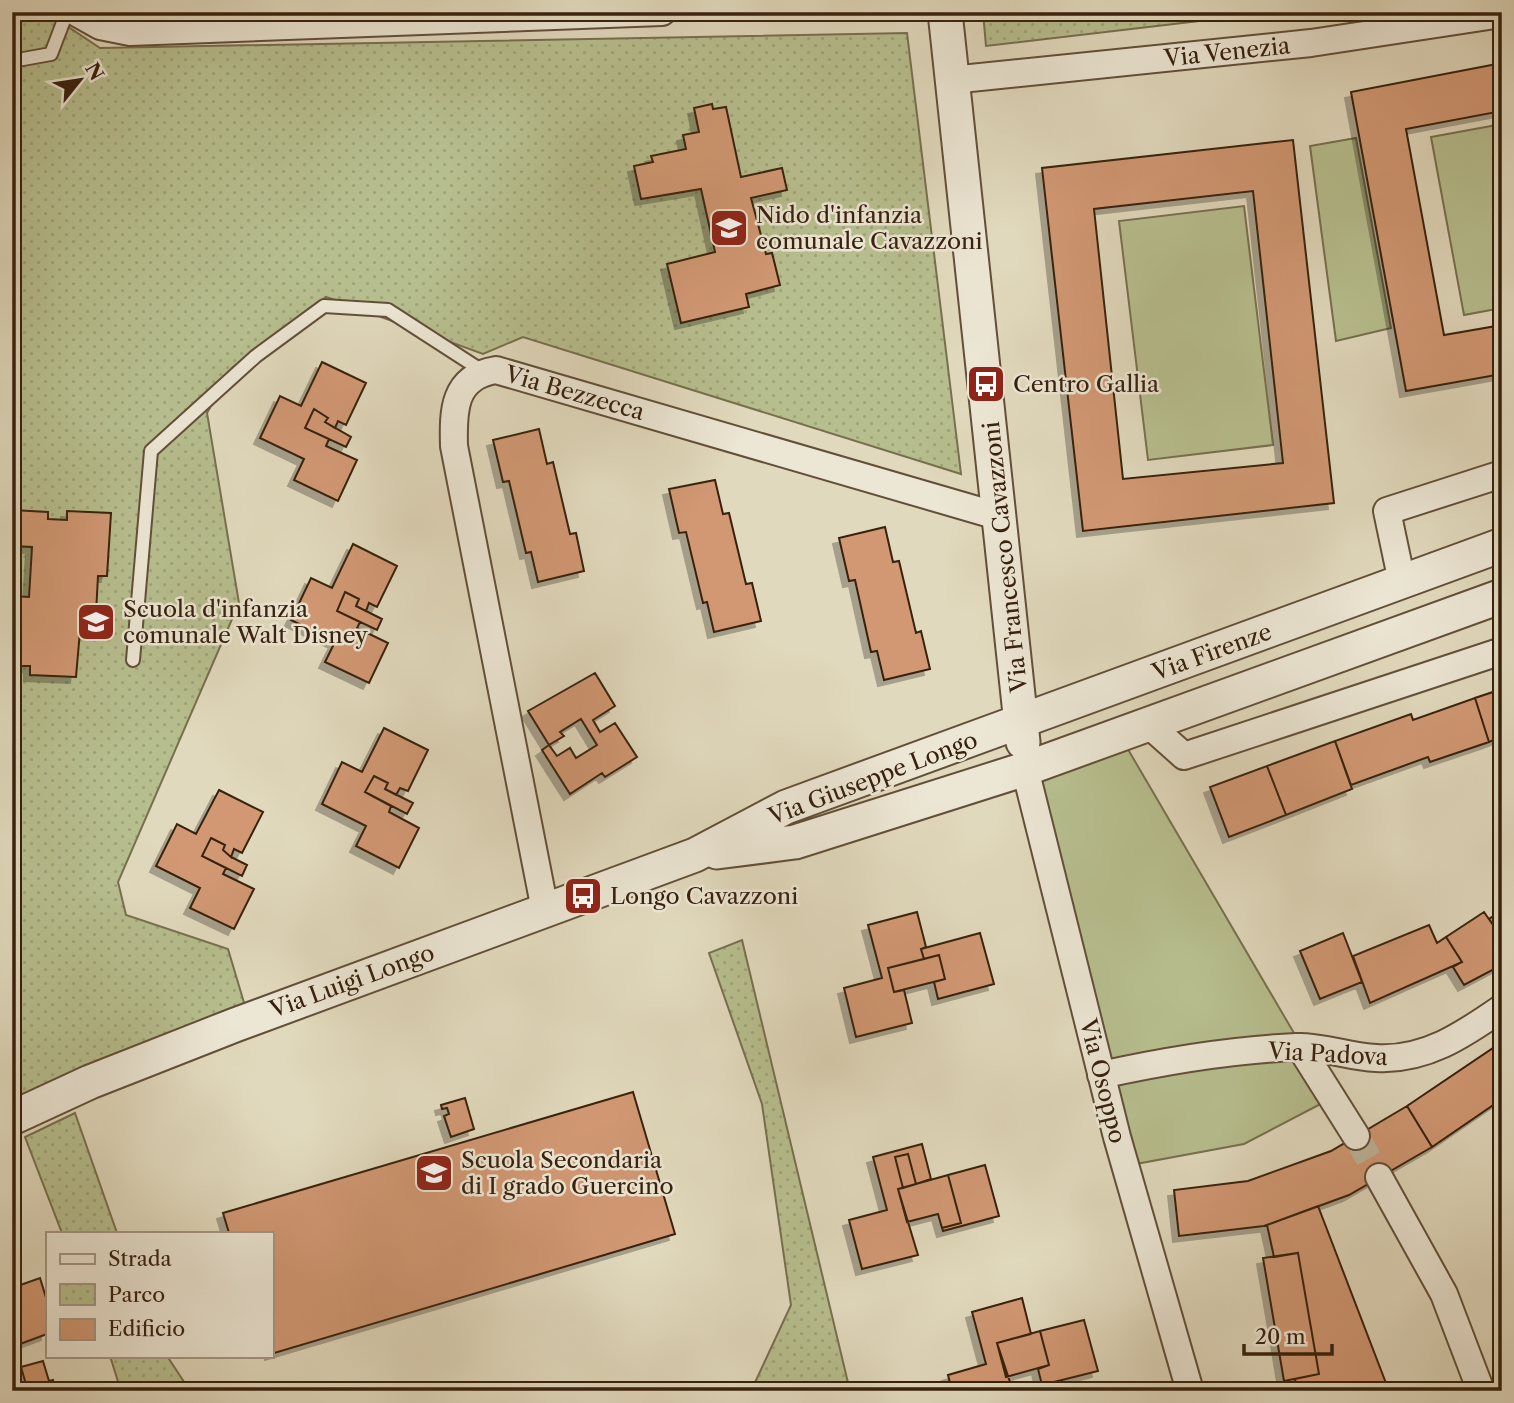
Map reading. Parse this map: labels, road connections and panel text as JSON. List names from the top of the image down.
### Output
{
  "streets": {
    "street": [
      "Via Venezia",
      "Via Bezzecca",
      "Via Francesco Cavazzoni",
      "Via Firenze",
      "Via Giuseppe Longo",
      "Via Luigi Longo",
      "Via Padova",
      "Via Osoppo"
    ]
  },
  "crossings": [
    ["Via Venezia", "Via Francesco Cavazzoni"],
    ["Via Bezzecca", "Via Francesco Cavazzoni"],
    ["Via Bezzecca", "Via Luigi Longo"],
    ["Via Francesco Cavazzoni", "Via Firenze"],
    ["Via Francesco Cavazzoni", "Via Giuseppe Longo"],
    ["Via Francesco Cavazzoni", "Via Osoppo"],
    ["Via Firenze", "Via Giuseppe Longo"],
    ["Via Firenze", "Via Osoppo"],
    ["Via Giuseppe Longo", "Via Luigi Longo"],
    ["Via Giuseppe Longo", "Via Osoppo"],
    ["Via Padova", "Via Osoppo"]
  ],
  "places": {
    "school or university": ["Nido d'infanzia comunale Cavazzoni", "Scuola d'infanzia comunale Walt Disney", "Scuola Secondaria di I grado Guercino"],
    "bus stop": ["Centro Gallia", "Longo Cavazzoni"]
  },
  "legend": ["Strada", "Parco", "Edificio"],
  "scale_bar": "20 m",
  "north": "top right"
}
